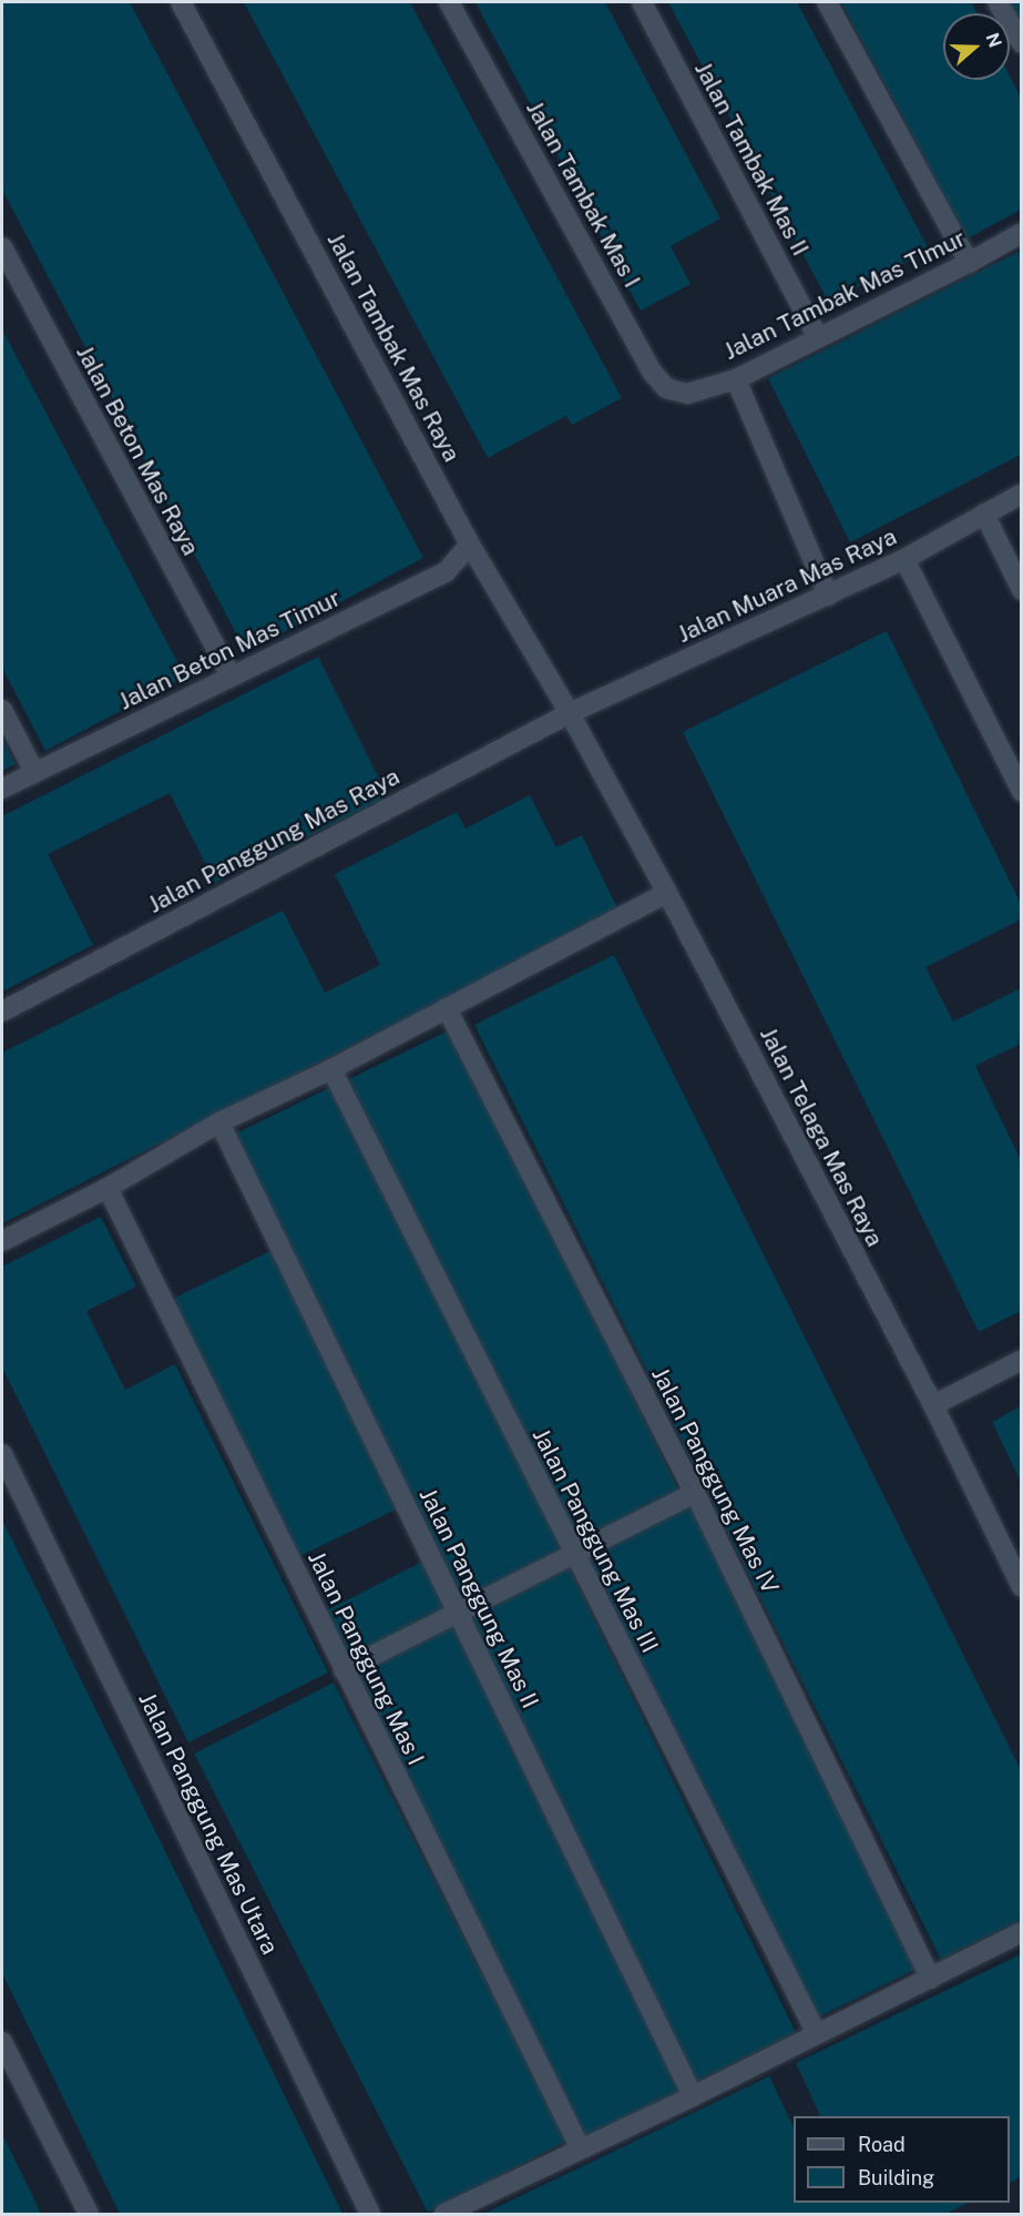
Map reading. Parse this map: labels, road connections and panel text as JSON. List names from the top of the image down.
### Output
{
  "streets": {
    "street": [
      "Jalan Tambak Mas II",
      "Jalan Tambak Mas I",
      "Jalan Tambak Mas TImur",
      "Jalan Tambak Mas Raya",
      "Jalan Beton Mas Raya",
      "Jalan Muara Mas Raya",
      "Jalan Beton Mas Timur",
      "Jalan Panggung Mas Raya",
      "Jalan Telaga Mas Raya",
      "Jalan Panggung Mas IV",
      "Jalan Panggung Mas III",
      "Jalan Panggung Mas II",
      "Jalan Panggung Mas I",
      "Jalan Panggung Mas Utara"
    ]
  },
  "crossings": [
    ["Jalan Tambak Mas II", "Jalan Tambak Mas TImur"],
    ["Jalan Tambak Mas I", "Jalan Tambak Mas TImur"],
    ["Jalan Tambak Mas Raya", "Jalan Muara Mas Raya"],
    ["Jalan Tambak Mas Raya", "Jalan Beton Mas Timur"],
    ["Jalan Tambak Mas Raya", "Jalan Panggung Mas Raya"],
    ["Jalan Tambak Mas Raya", "Jalan Telaga Mas Raya"],
    ["Jalan Beton Mas Raya", "Jalan Beton Mas Timur"],
    ["Jalan Muara Mas Raya", "Jalan Panggung Mas Raya"],
    ["Jalan Muara Mas Raya", "Jalan Telaga Mas Raya"],
    ["Jalan Panggung Mas Raya", "Jalan Telaga Mas Raya"]
  ],
  "legend": ["Road", "Building"],
  "north": "right"
}
